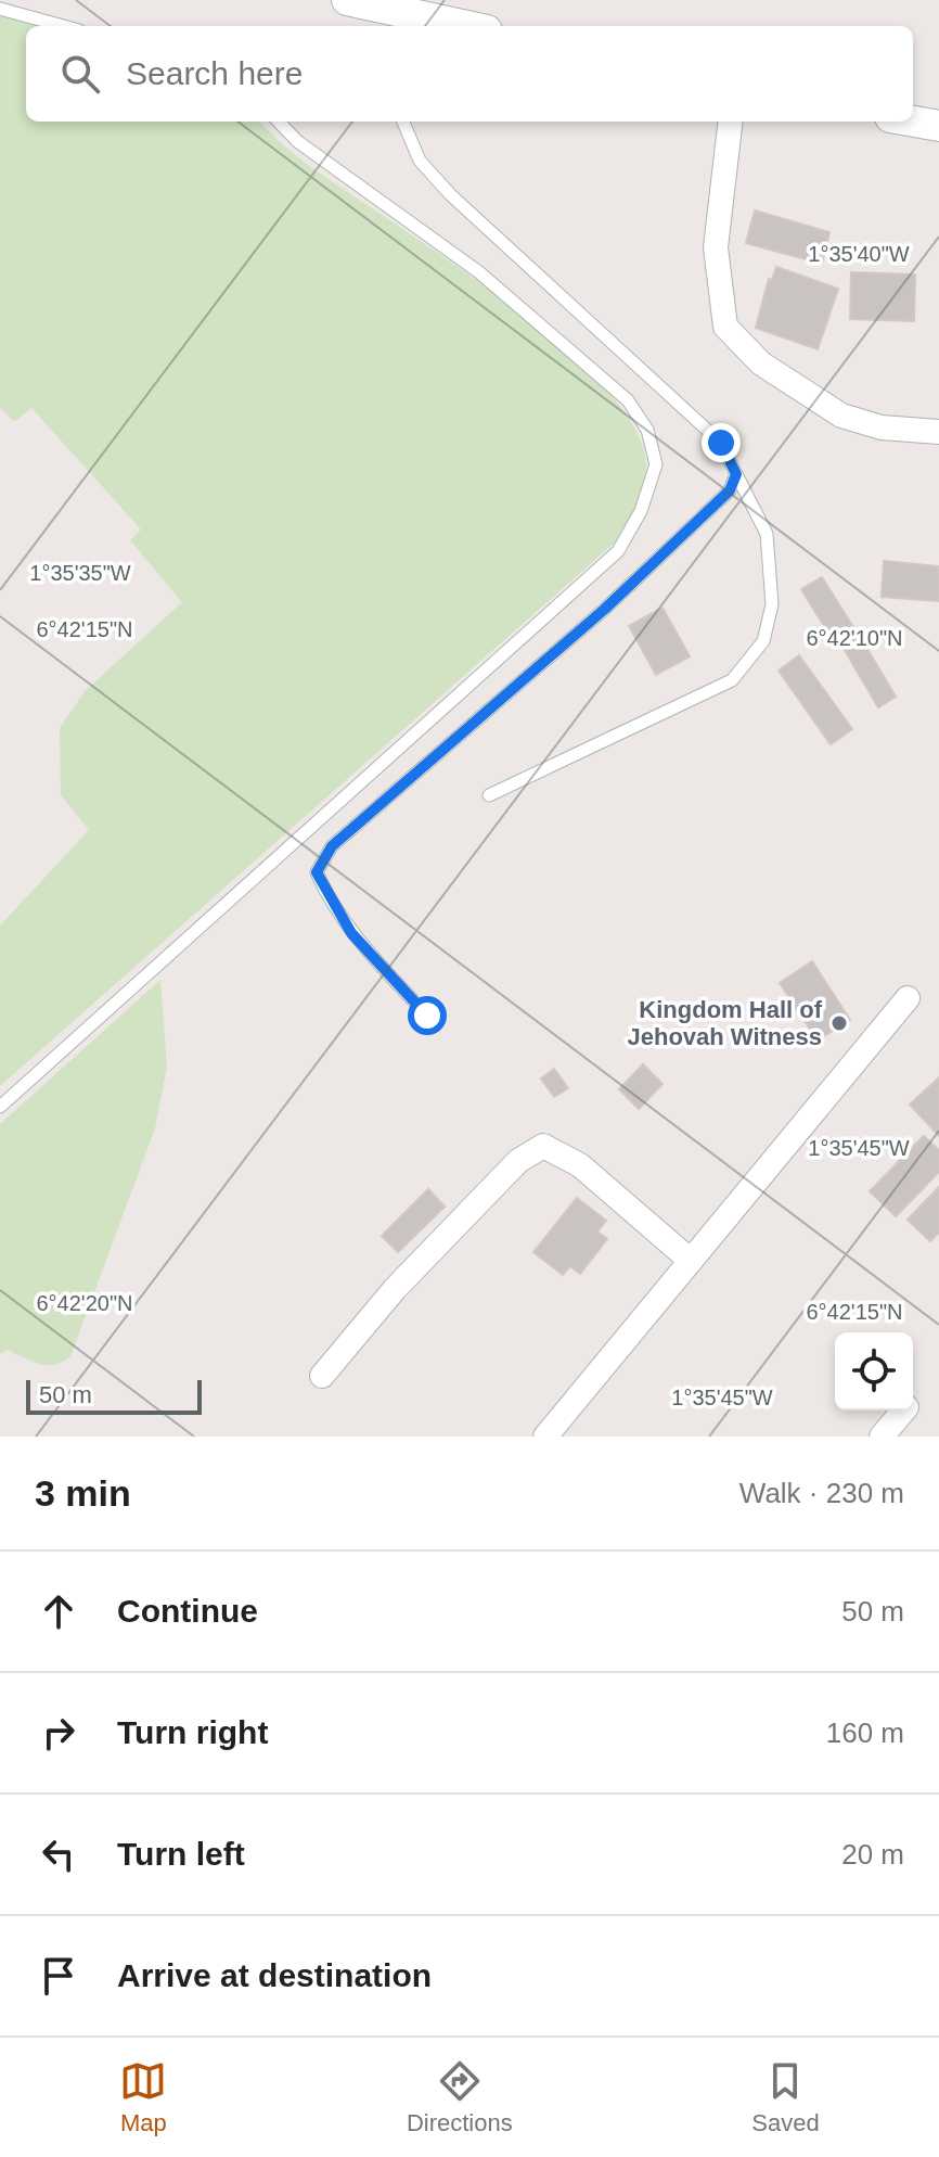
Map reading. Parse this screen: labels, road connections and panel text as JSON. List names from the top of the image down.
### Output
{
  "places": ["Kingdom Hall of Jehovah Witness"],
  "scale_bar": "50 m",
  "page": {
    "search": "Search here",
    "scale": "50 m",
    "heading": ["3 min", "Walk · 230 m"],
    "list": [
      ["Continue", "50 m"],
      ["Turn right", "160 m"],
      ["Turn left", "20 m"],
      "Arrive at destination"
    ],
    "nav": ["Map", "Directions", "Saved"]
  },
  "coordinates": [
    "1°35'40\"W",
    "1°35'35\"W",
    "6°42'15\"N",
    "6°42'10\"N",
    "1°35'45\"W",
    "6°42'20\"N"
  ]
}
